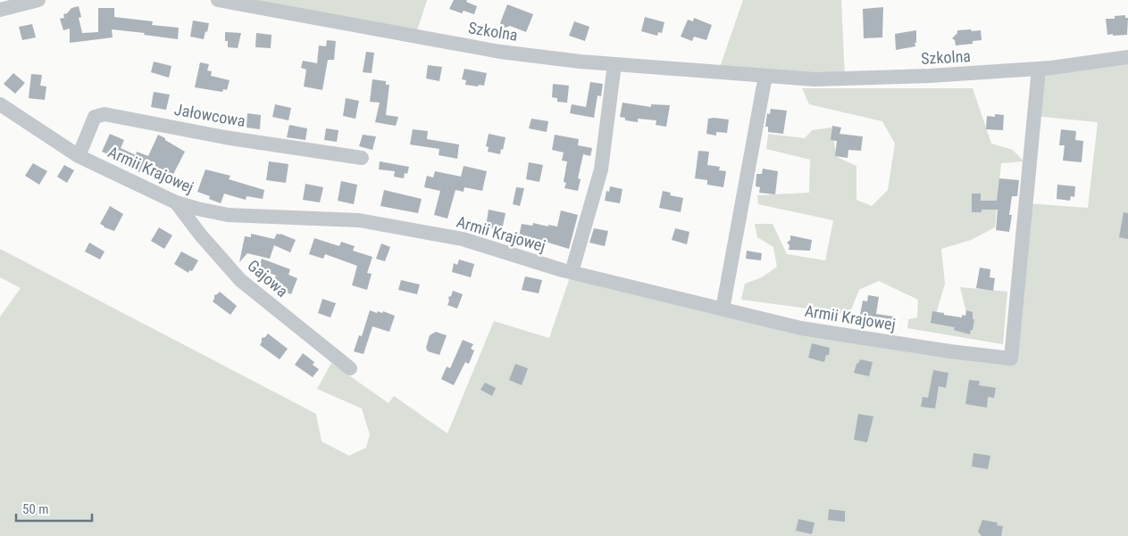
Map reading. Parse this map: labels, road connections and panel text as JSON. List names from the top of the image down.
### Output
{
  "streets": {
    "street": [
      "Szkolna",
      "Jałowcowa",
      "Armii Krajowej",
      "Gajowa"
    ]
  },
  "crossings": [
    ["Szkolna", "Armii Krajowej"],
    ["Jałowcowa", "Armii Krajowej"],
    ["Armii Krajowej", "Gajowa"]
  ],
  "scale_bar": "50 m"
}
